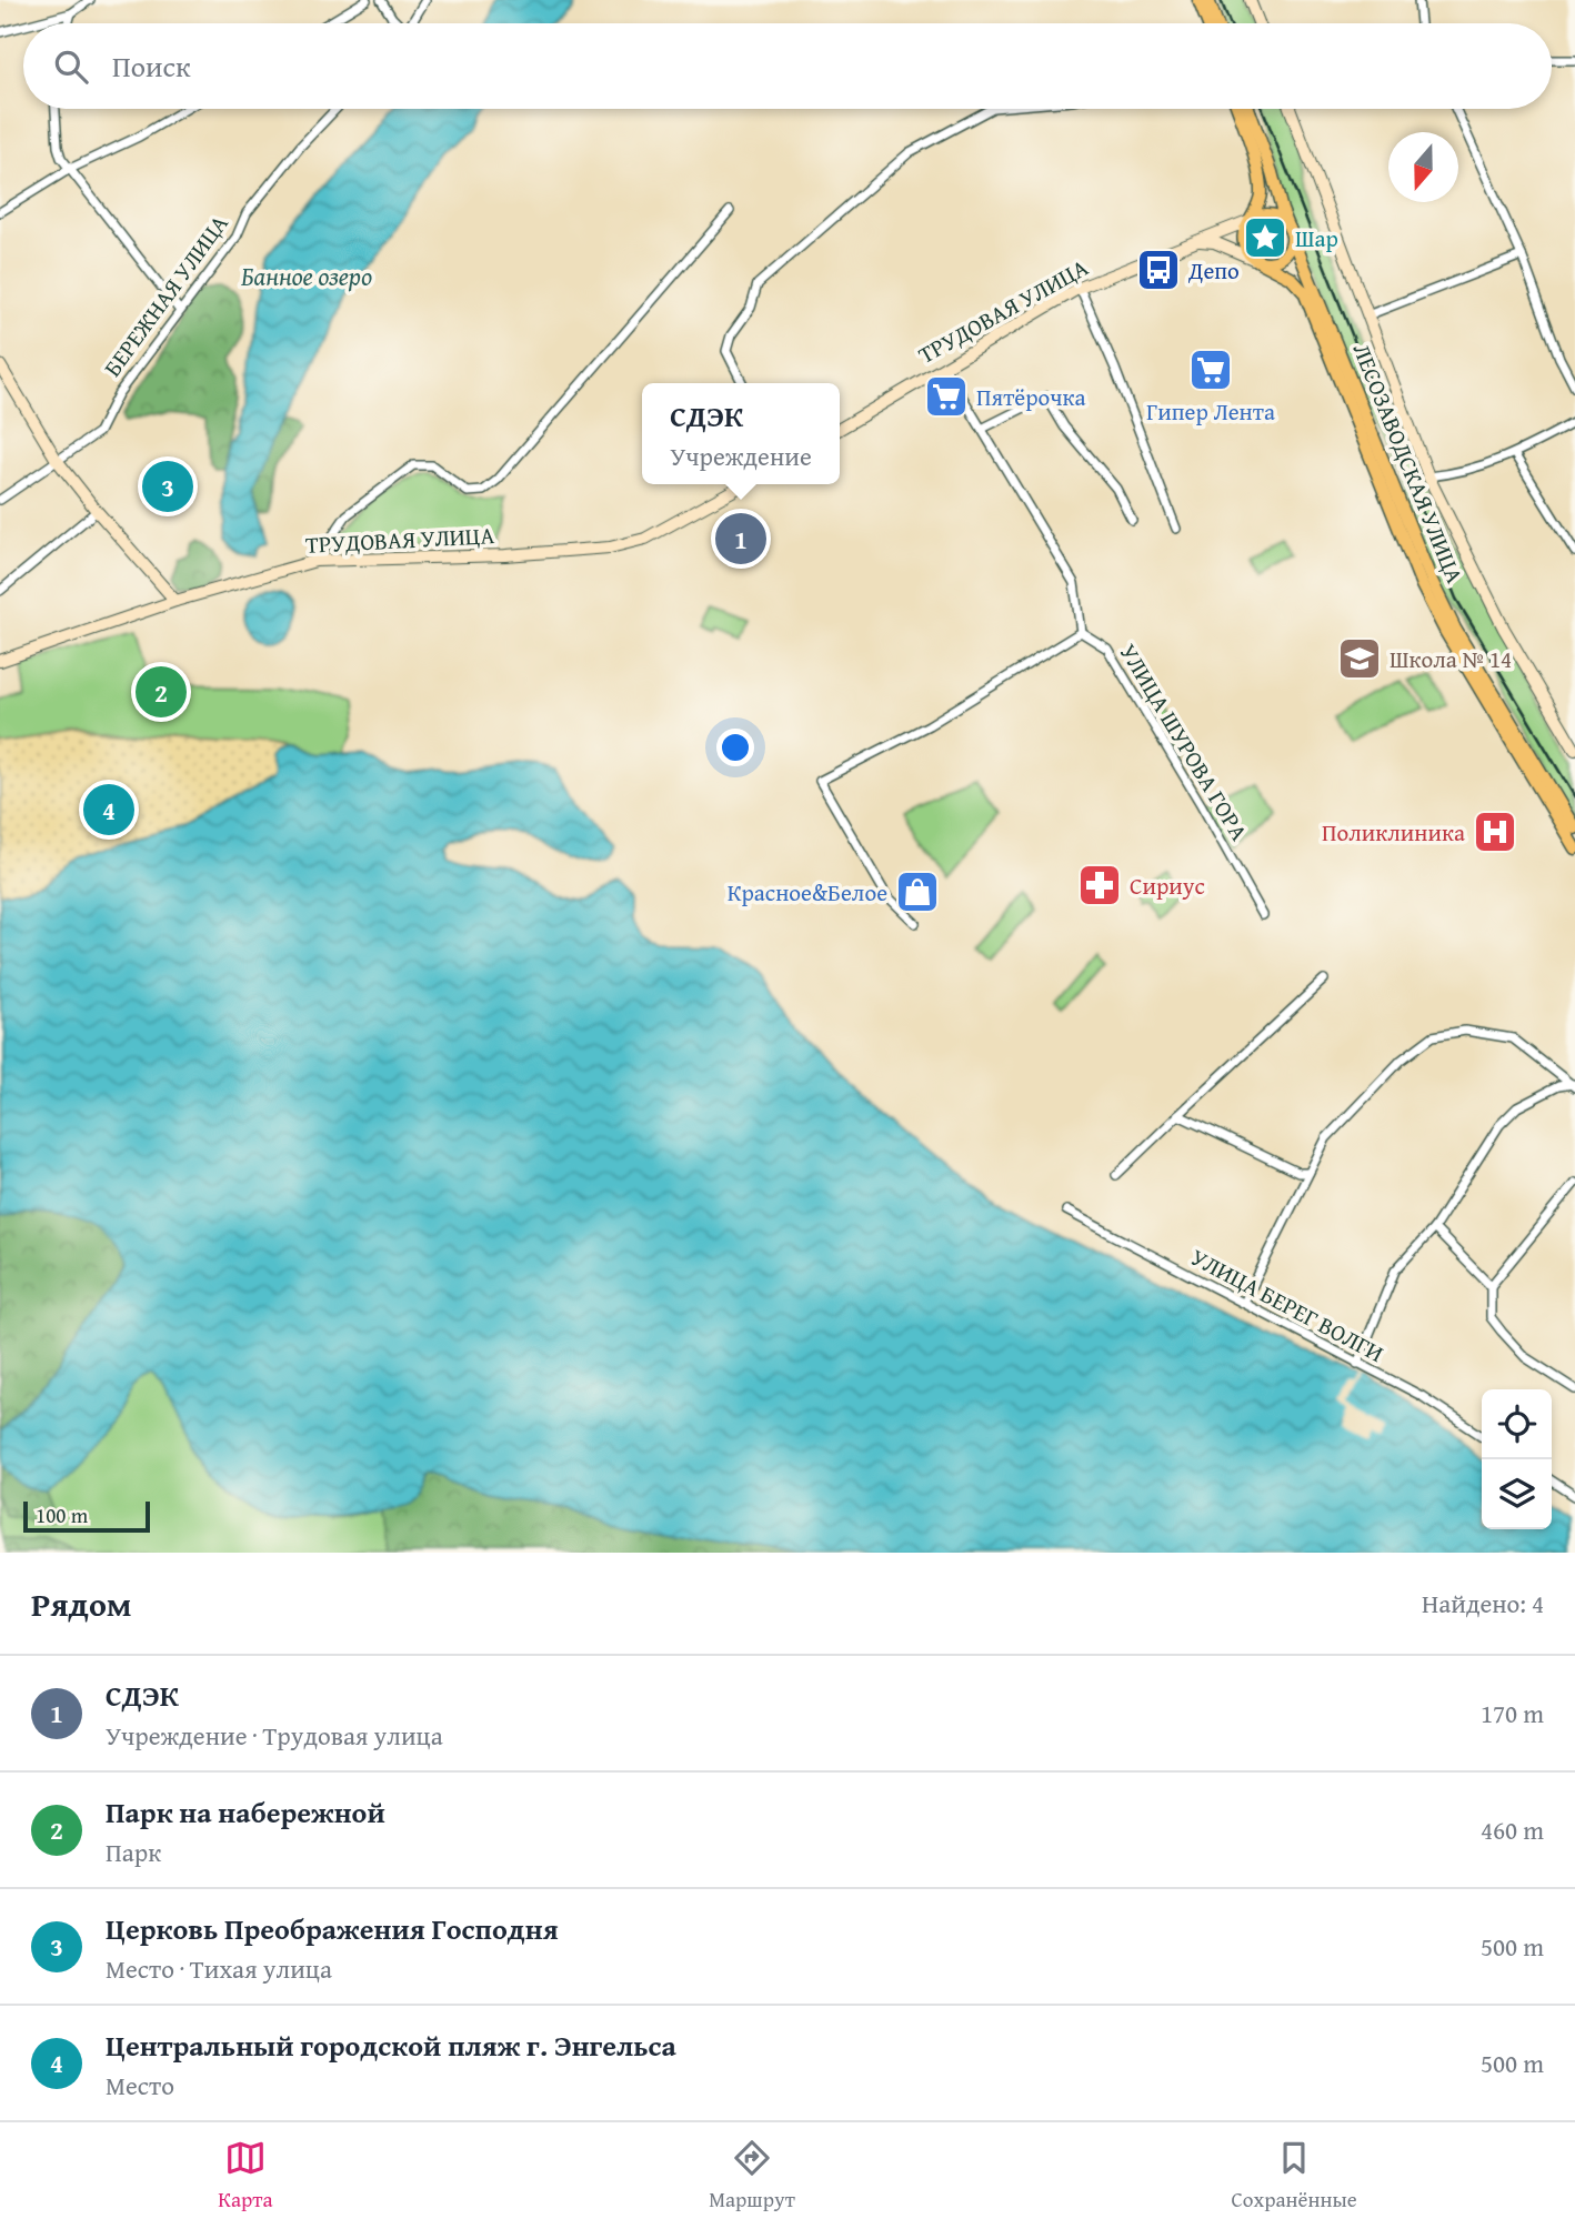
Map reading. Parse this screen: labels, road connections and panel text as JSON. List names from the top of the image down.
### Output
{
  "streets": {
    "main road": ["ТРУДОВАЯ УЛИЦА", "ЛЕСОЗАВОДСКАЯ УЛИЦА"],
    "street": ["БЕРЕЖНАЯ УЛИЦА", "УЛИЦА ШУРОВА ГОРА", "УЛИЦА БЕРЕГ ВОЛГИ"]
  },
  "crossings": [
    ["ТРУДОВАЯ УЛИЦА", "ЛЕСОЗАВОДСКАЯ УЛИЦА"]
  ],
  "water": ["Банное озеро"],
  "places": {
    "place": ["Шар"],
    "bus stop": ["Депо"],
    "supermarket": ["Гипер Лента", "Пятёрочка"],
    "school or university": ["Школа № 14"],
    "hospital": ["Поликлиника"],
    "pharmacy": ["Сириус"],
    "shop": ["Красное&Белое"]
  },
  "scale_bar": "100 m",
  "north": "bottom",
  "page": {
    "search": "Поиск",
    "popup": ["СДЭК", "Учреждение"],
    "pins": [
      "3",
      "1",
      "2",
      "4"
    ],
    "scale": "100 m",
    "heading": ["Рядом", "Найдено: 4"],
    "list": [
      {
        "mark": "1",
        "name": "СДЭК",
        "note": "Учреждение · Трудовая улица",
        "value": "170 m"
      },
      {
        "mark": "2",
        "name": "Парк на набережной",
        "note": "Парк",
        "value": "460 m"
      },
      {
        "mark": "3",
        "name": "Церковь Преображения Господня",
        "note": "Место · Тихая улица",
        "value": "500 m"
      },
      {
        "mark": "4",
        "name": "Центральный городской пляж г. Энгельса",
        "note": "Место",
        "value": "500 m"
      }
    ],
    "nav": ["Карта", "Маршрут", "Сохранённые"]
  }
}
